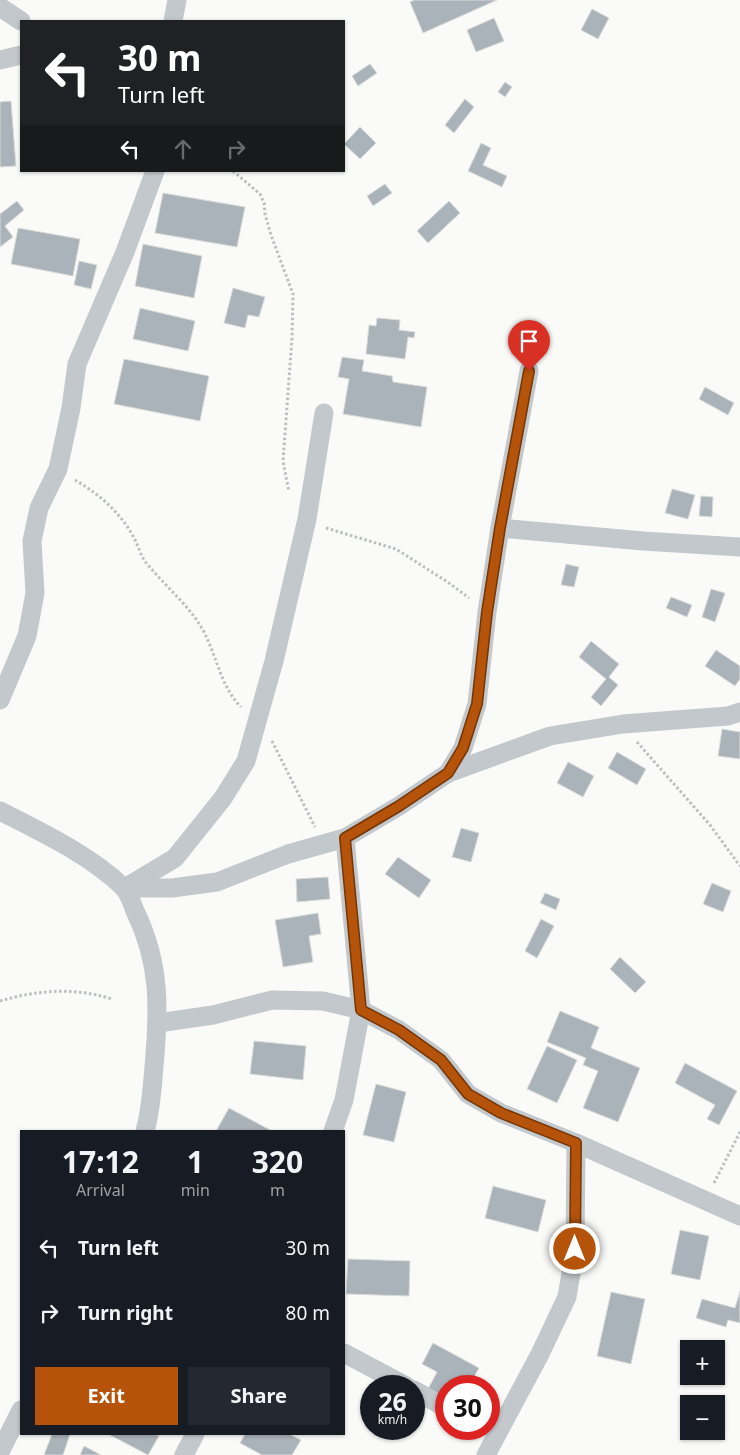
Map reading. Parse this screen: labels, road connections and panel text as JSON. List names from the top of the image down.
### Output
{
  "page": {
    "turn": ["30 m", "Turn left"],
    "eta": [
      "17:12",
      "Arrival",
      "1",
      "min",
      "320",
      "m"
    ],
    "list": [
      {
        "name": "Turn left",
        "value": "30 m"
      },
      {
        "name": "Turn right",
        "value": "80 m"
      }
    ],
    "map_buttons": ["+", "−"],
    "buttons": ["Exit", "Share"],
    "speed": "26 km/h",
    "limit": "30"
  }
}
